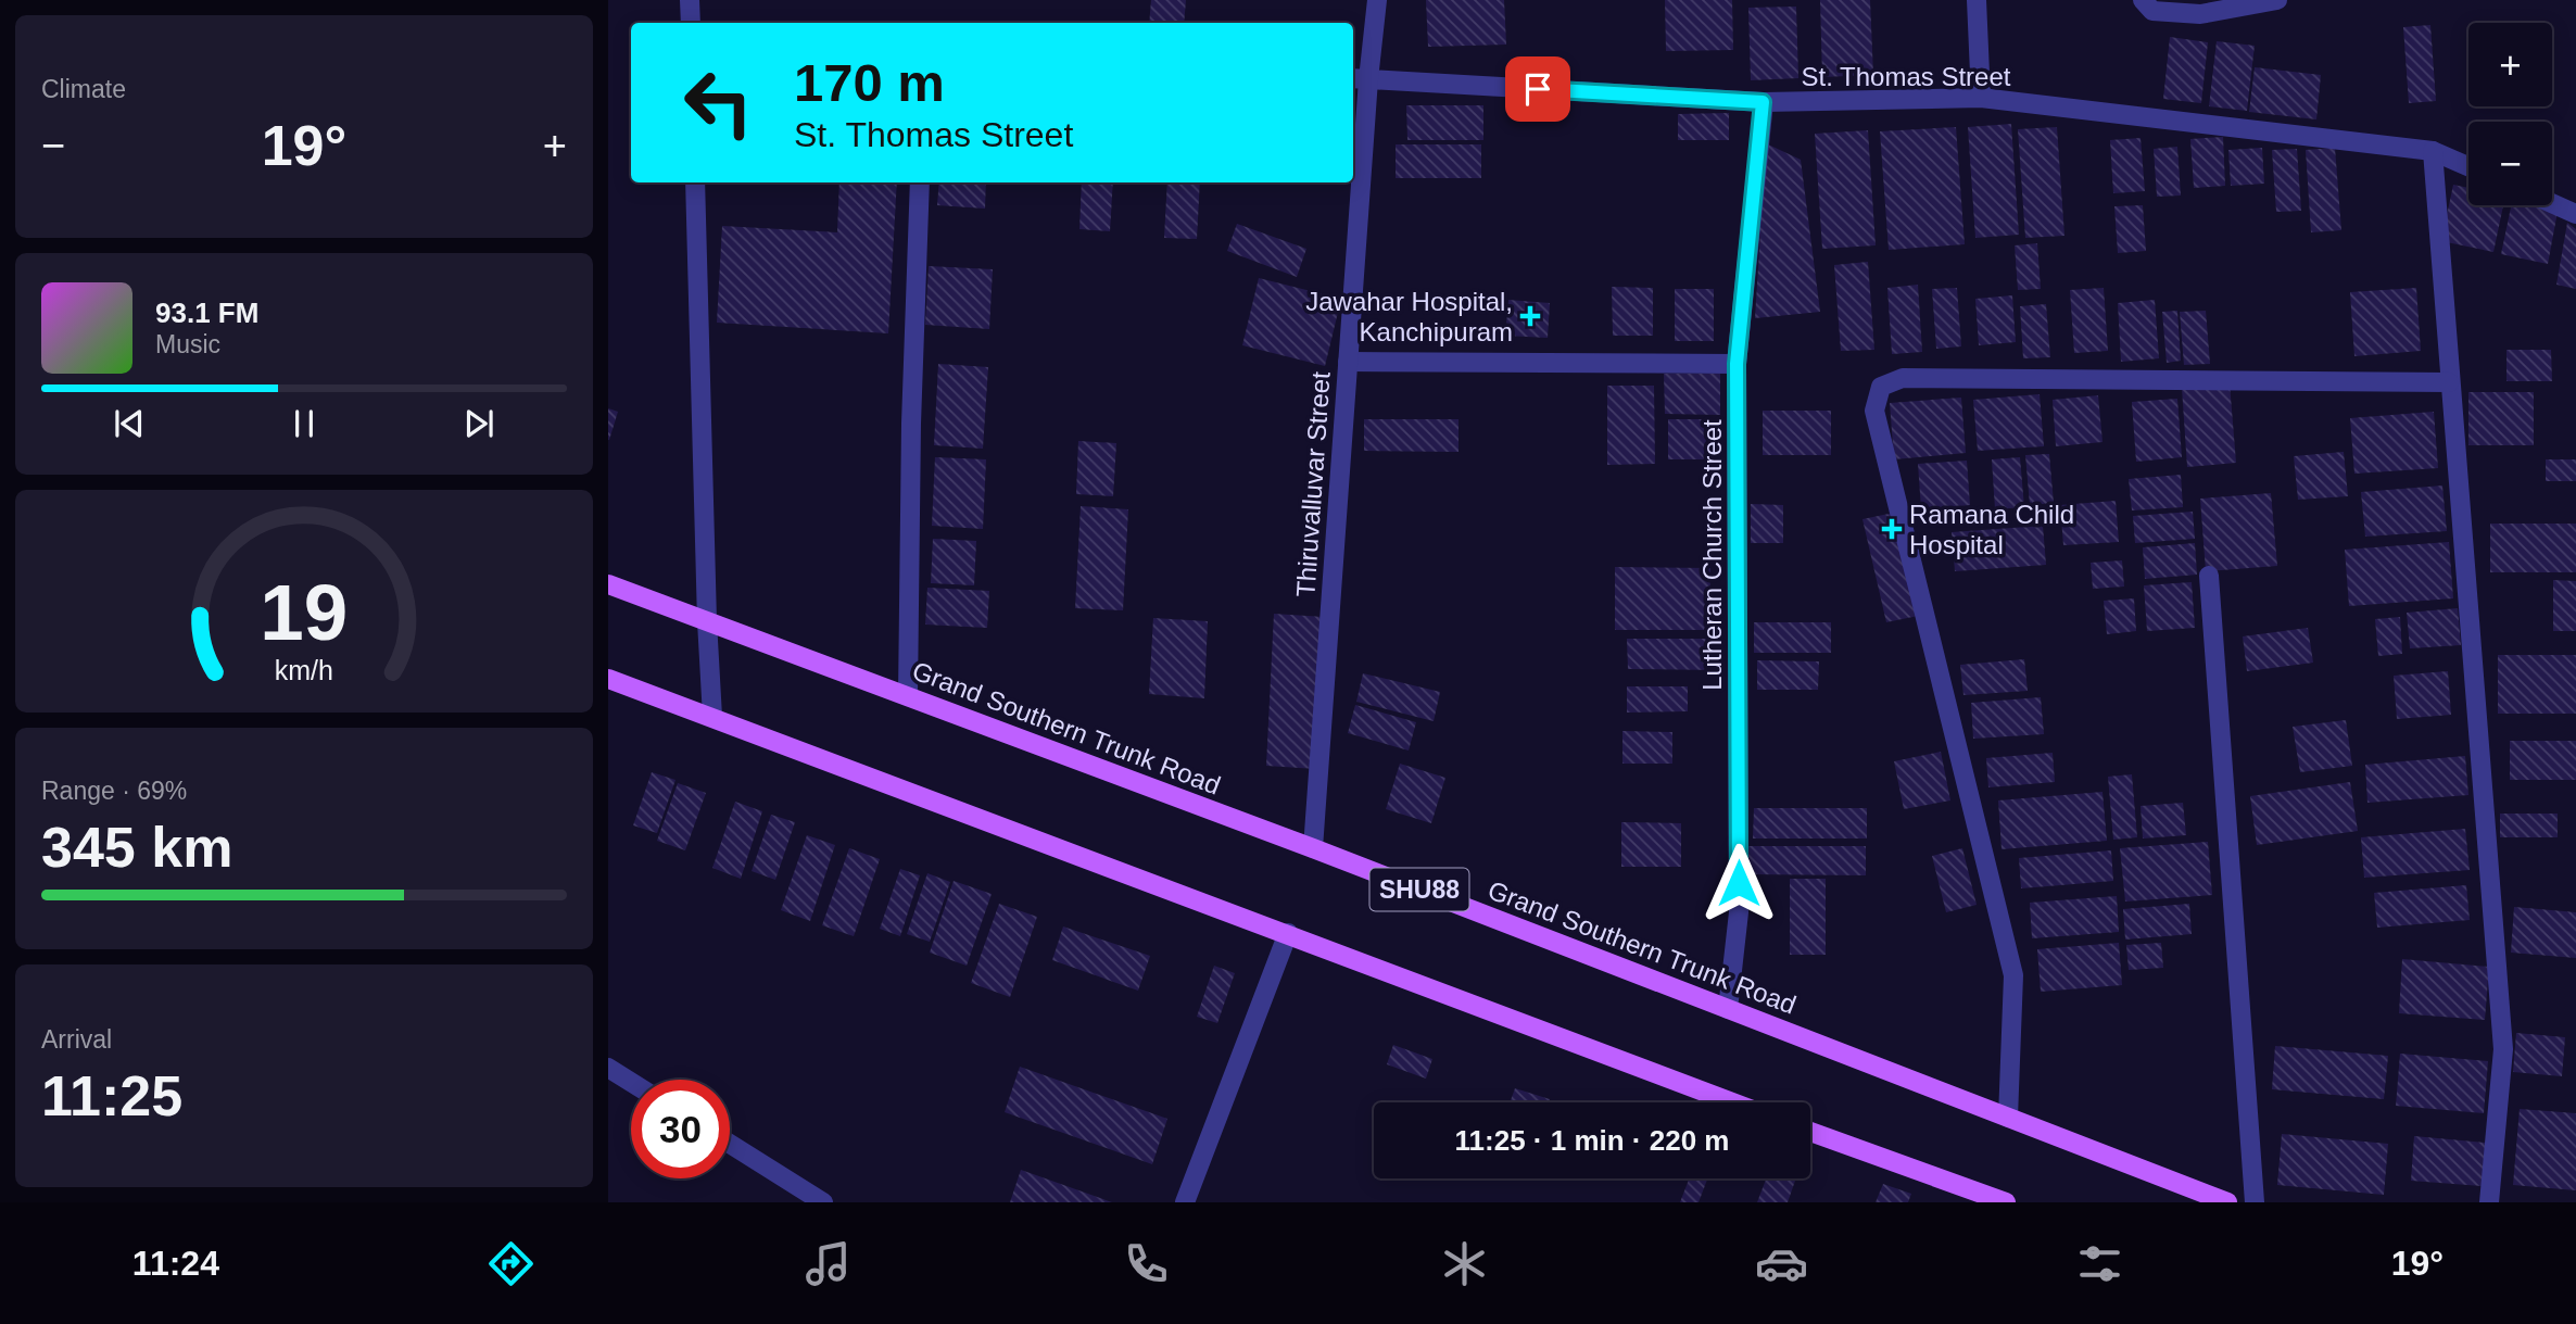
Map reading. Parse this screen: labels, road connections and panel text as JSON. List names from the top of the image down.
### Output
{
  "streets": {
    "main road": ["Grand Southern Trunk Road", "SHU88"],
    "street": ["St. Thomas Street", "Thiruvalluvar Street", "Lutheran Church Street"]
  },
  "crossings": [
    ["St. Thomas Street", "Thiruvalluvar Street"],
    ["St. Thomas Street", "Lutheran Church Street"],
    ["Thiruvalluvar Street", "Grand Southern Trunk Road"],
    ["Lutheran Church Street", "Grand Southern Trunk Road"]
  ],
  "places": {
    "health": ["Jawahar Hospital, Kanchipuram", "Ramana Child Hospital"]
  },
  "page": {
    "tile": [
      "Climate",
      ["Range · 69%", "345 km"],
      ["Arrival", "11:25"]
    ],
    "map_buttons": ["+", "−"],
    "turn": ["170 m", "St. Thomas Street"],
    "heat": ["−", "19°", "+"],
    "song": ["93.1 FM", "Music"],
    "limit": "30",
    "trip": "11:25 · 1 min · 220 m",
    "tabs": ["11:24", "19°"],
    "gauge": ["19", "km/h"]
  }
}
